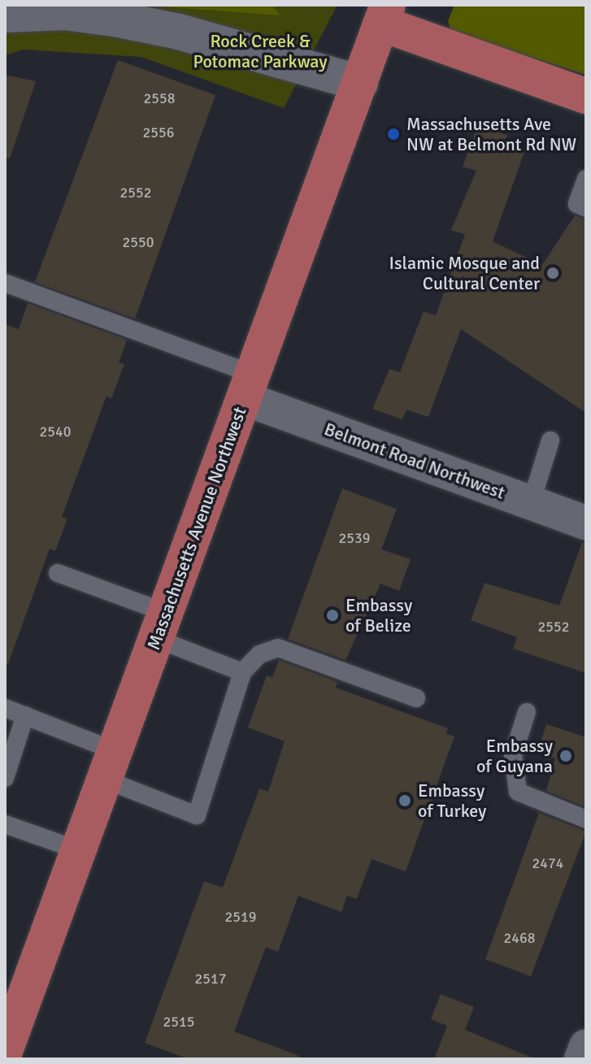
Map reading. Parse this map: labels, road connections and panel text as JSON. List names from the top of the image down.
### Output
{
  "streets": {
    "main road": ["Massachusetts Avenue Northwest"],
    "street": ["Belmont Road Northwest"]
  },
  "crossings": [
    ["Belmont Road Northwest", "Massachusetts Avenue Northwest"]
  ],
  "parks": ["Rock Creek & Potomac Parkway"],
  "places": [
    "Massachusetts Ave NW at Belmont Rd NW",
    "Islamic Mosque and Cultural Center",
    "Embassy of Belize",
    "Embassy of Guyana",
    "Embassy of Turkey"
  ],
  "house_numbers": [
    "2558",
    "2556",
    "2552",
    "2550",
    "2540",
    "2539",
    "2552",
    "2474",
    "2519",
    "2468",
    "2517",
    "2515"
  ]
}
